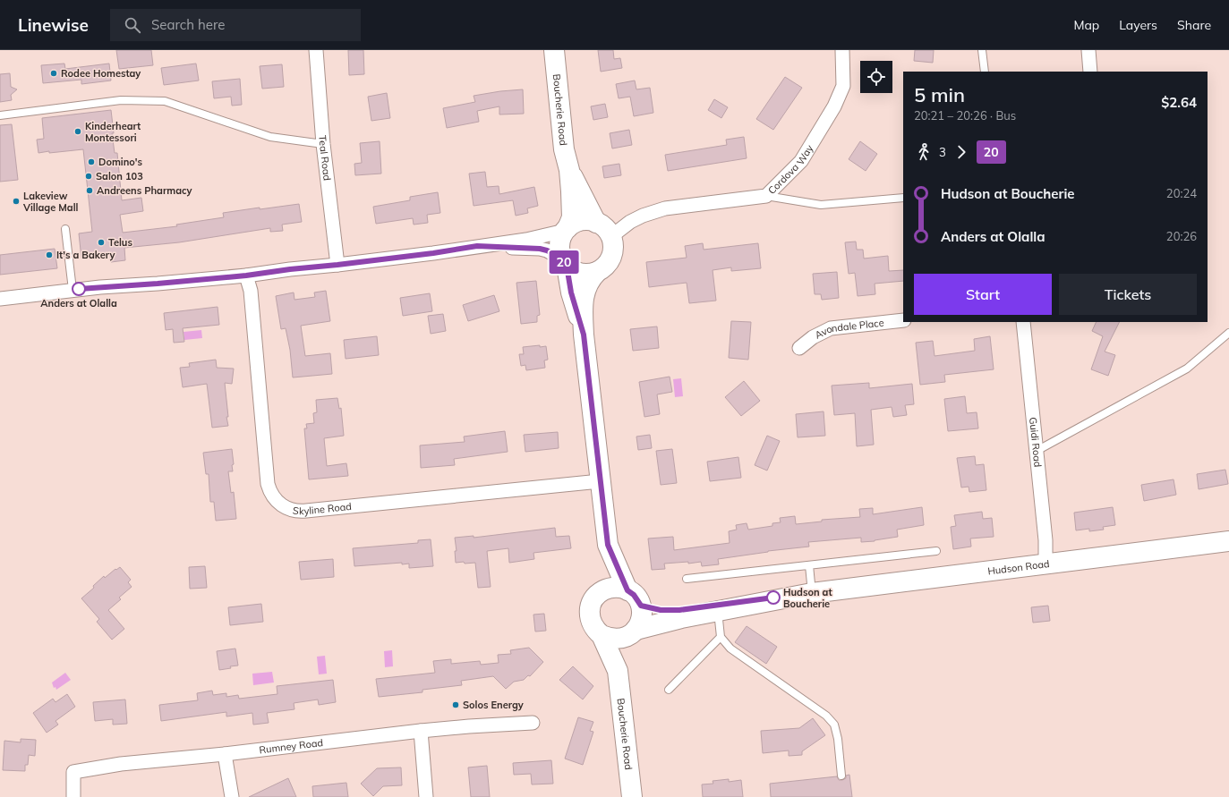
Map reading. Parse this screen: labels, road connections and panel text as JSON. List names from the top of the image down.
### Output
{
  "streets": {
    "main road": ["Boucherie Road", "Hudson Road"],
    "street": [
      "Teal Road",
      "Cordova Way",
      "Avondale Place",
      "Guidi Road",
      "Skyline Road",
      "Rumney Road"
    ]
  },
  "crossings": [
    ["Boucherie Road", "Cordova Way"],
    ["Boucherie Road", "Skyline Road"],
    ["Boucherie Road", "Hudson Road"],
    ["Guidi Road", "Hudson Road"]
  ],
  "places": [
    "Rodee Homestay",
    "Kinderheart Montessori",
    "Domino's",
    "Salon 103",
    "Andreens Pharmacy",
    "Lakeview Village Mall",
    "Telus",
    "It's a Bakery",
    "Anders at Olalla",
    "Hudson at Boucherie",
    "Solos Energy"
  ],
  "lines": ["bus line 20"],
  "page": {
    "header": "Linewise",
    "search": "Search here",
    "nav": ["Map", "Layers", "Share"],
    "on_map": "20",
    "heading": ["5 min", "20:21 – 20:26 · Bus", "$2.64"],
    "legs": ["3", "20"],
    "list": [
      {
        "name": "Hudson at Boucherie",
        "value": "20:24"
      },
      {
        "name": "Anders at Olalla",
        "value": "20:26"
      }
    ],
    "buttons": ["Start", "Tickets"]
  }
}
